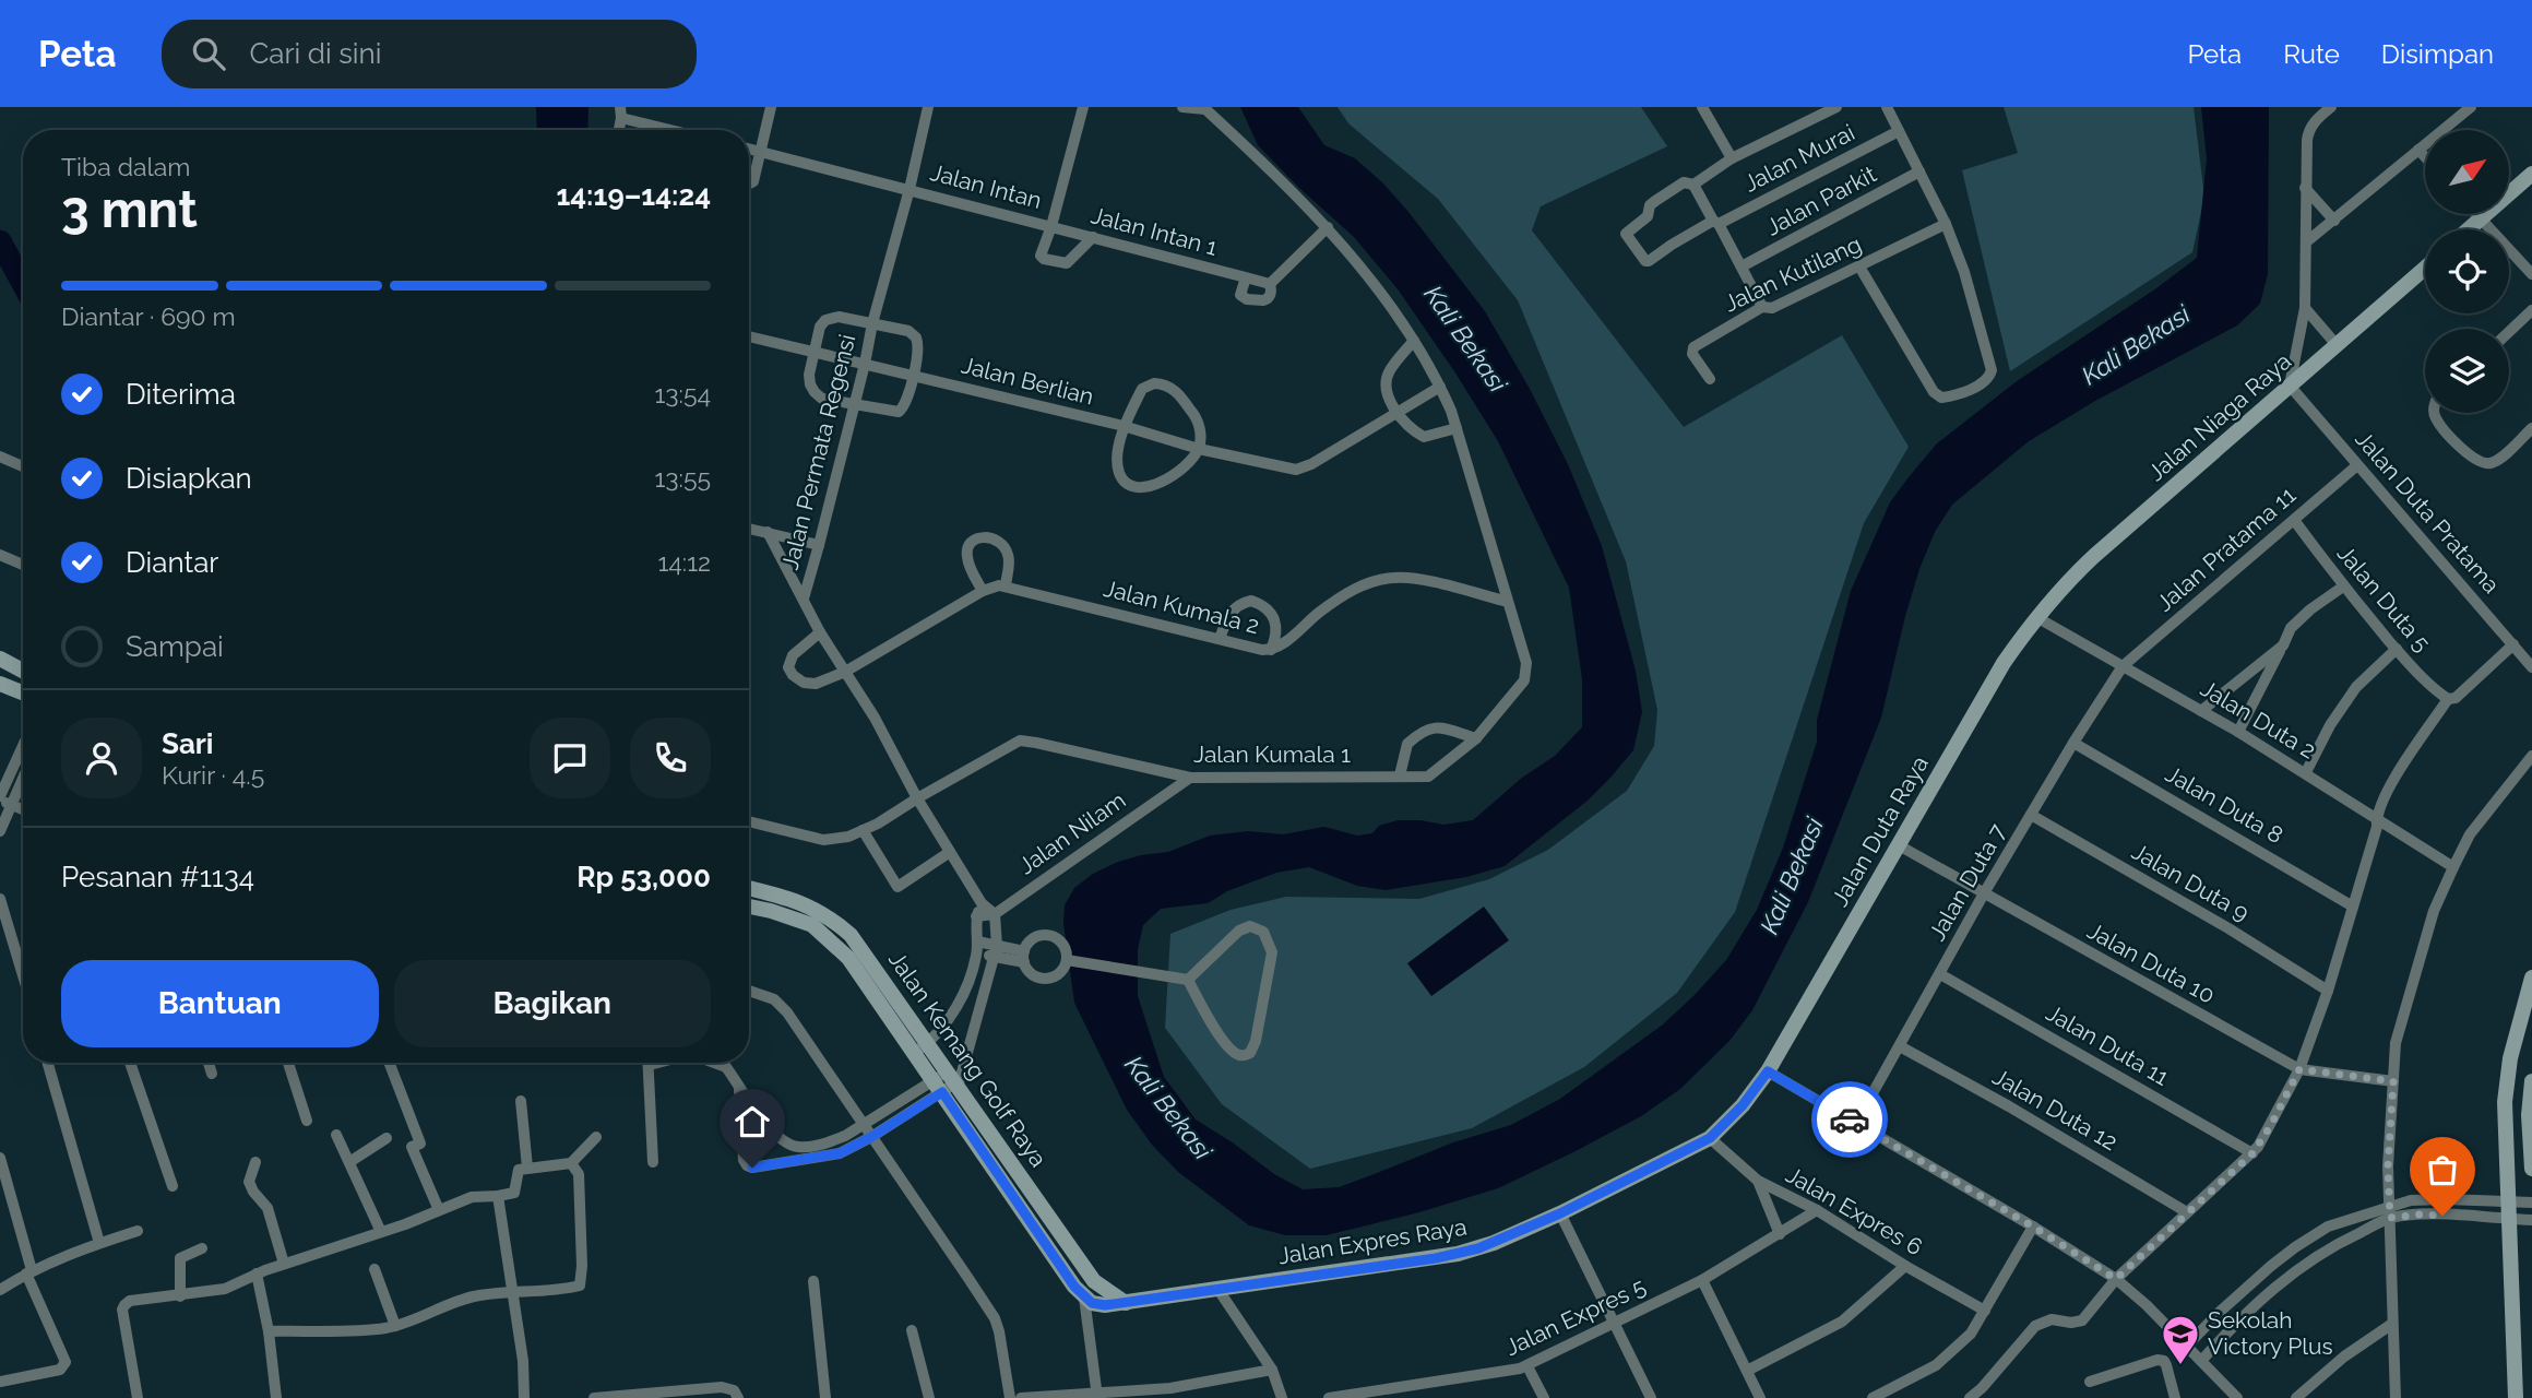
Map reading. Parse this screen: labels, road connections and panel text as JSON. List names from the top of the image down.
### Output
{
  "streets": {
    "street": [
      "Jalan Murai",
      "Jalan Intan",
      "Jalan Parkit",
      "Jalan Intan 1",
      "Jalan Kutilang",
      "Jalan Berlian",
      "Jalan Niaga Raya",
      "Jalan Permata Regensi",
      "Jalan Duta Pratama",
      "Jalan Pratama 11",
      "Jalan Duta 5",
      "Jalan Kumala 2",
      "Jalan Duta 2",
      "Jalan Kumala 1",
      "Jalan Duta 8",
      "Jalan Duta Raya",
      "Jalan Nilam",
      "Jalan Duta 7",
      "Jalan Duta 9",
      "Jalan Duta 10",
      "Jalan Duta 11",
      "Jalan Kemang Golf Raya",
      "Jalan Duta 12",
      "Jalan Expres 6",
      "Jalan Expres Raya",
      "Jalan Expres 5"
    ]
  },
  "crossings": [
    ["Jalan Intan", "Jalan Intan 1"],
    ["Jalan Intan", "Jalan Permata Regensi"],
    ["Jalan Berlian", "Jalan Permata Regensi"],
    ["Jalan Niaga Raya", "Jalan Duta Pratama"],
    ["Jalan Niaga Raya", "Jalan Duta 2"],
    ["Jalan Niaga Raya", "Jalan Duta Raya"],
    ["Jalan Permata Regensi", "Jalan Kumala 2"],
    ["Jalan Permata Regensi", "Jalan Kumala 1"],
    ["Jalan Permata Regensi", "Jalan Nilam"],
    ["Jalan Duta Pratama", "Jalan Pratama 11"],
    ["Jalan Pratama 11", "Jalan Duta 5"],
    ["Jalan Pratama 11", "Jalan Duta 2"],
    ["Jalan Pratama 11", "Jalan Duta 7"],
    ["Jalan Kumala 2", "Jalan Kumala 1"],
    ["Jalan Duta 2", "Jalan Duta Raya"],
    ["Jalan Duta 2", "Jalan Duta 7"],
    ["Jalan Kumala 1", "Jalan Nilam"],
    ["Jalan Duta 8", "Jalan Duta 7"],
    ["Jalan Duta Raya", "Jalan Duta 10"],
    ["Jalan Duta Raya", "Jalan Expres Raya"],
    ["Jalan Duta 7", "Jalan Duta 9"],
    ["Jalan Duta 7", "Jalan Duta 10"],
    ["Jalan Duta 7", "Jalan Duta 11"],
    ["Jalan Duta 7", "Jalan Duta 12"],
    ["Jalan Kemang Golf Raya", "Jalan Expres Raya"],
    ["Jalan Expres 6", "Jalan Expres Raya"],
    ["Jalan Expres 6", "Jalan Expres 5"]
  ],
  "water": ["Kali Bekasi"],
  "places": {
    "school or university": ["Sekolah Victory Plus"]
  },
  "north": "top right",
  "page": {
    "header": "Peta",
    "search": "Cari di sini",
    "nav": ["Peta", "Rute", "Disimpan"],
    "heading": ["3 mnt", "Tiba dalam", "14:19–14:24"],
    "panel": [
      "Sari",
      "Kurir · 4.5",
      "Pesanan #1134",
      "Rp 53,000"
    ],
    "bar": "Diantar · 690 m",
    "list": [
      ["Diterima", "13:54"],
      ["Disiapkan", "13:55"],
      ["Diantar", "14:12"],
      "Sampai"
    ],
    "buttons": ["Bantuan", "Bagikan"]
  }
}
